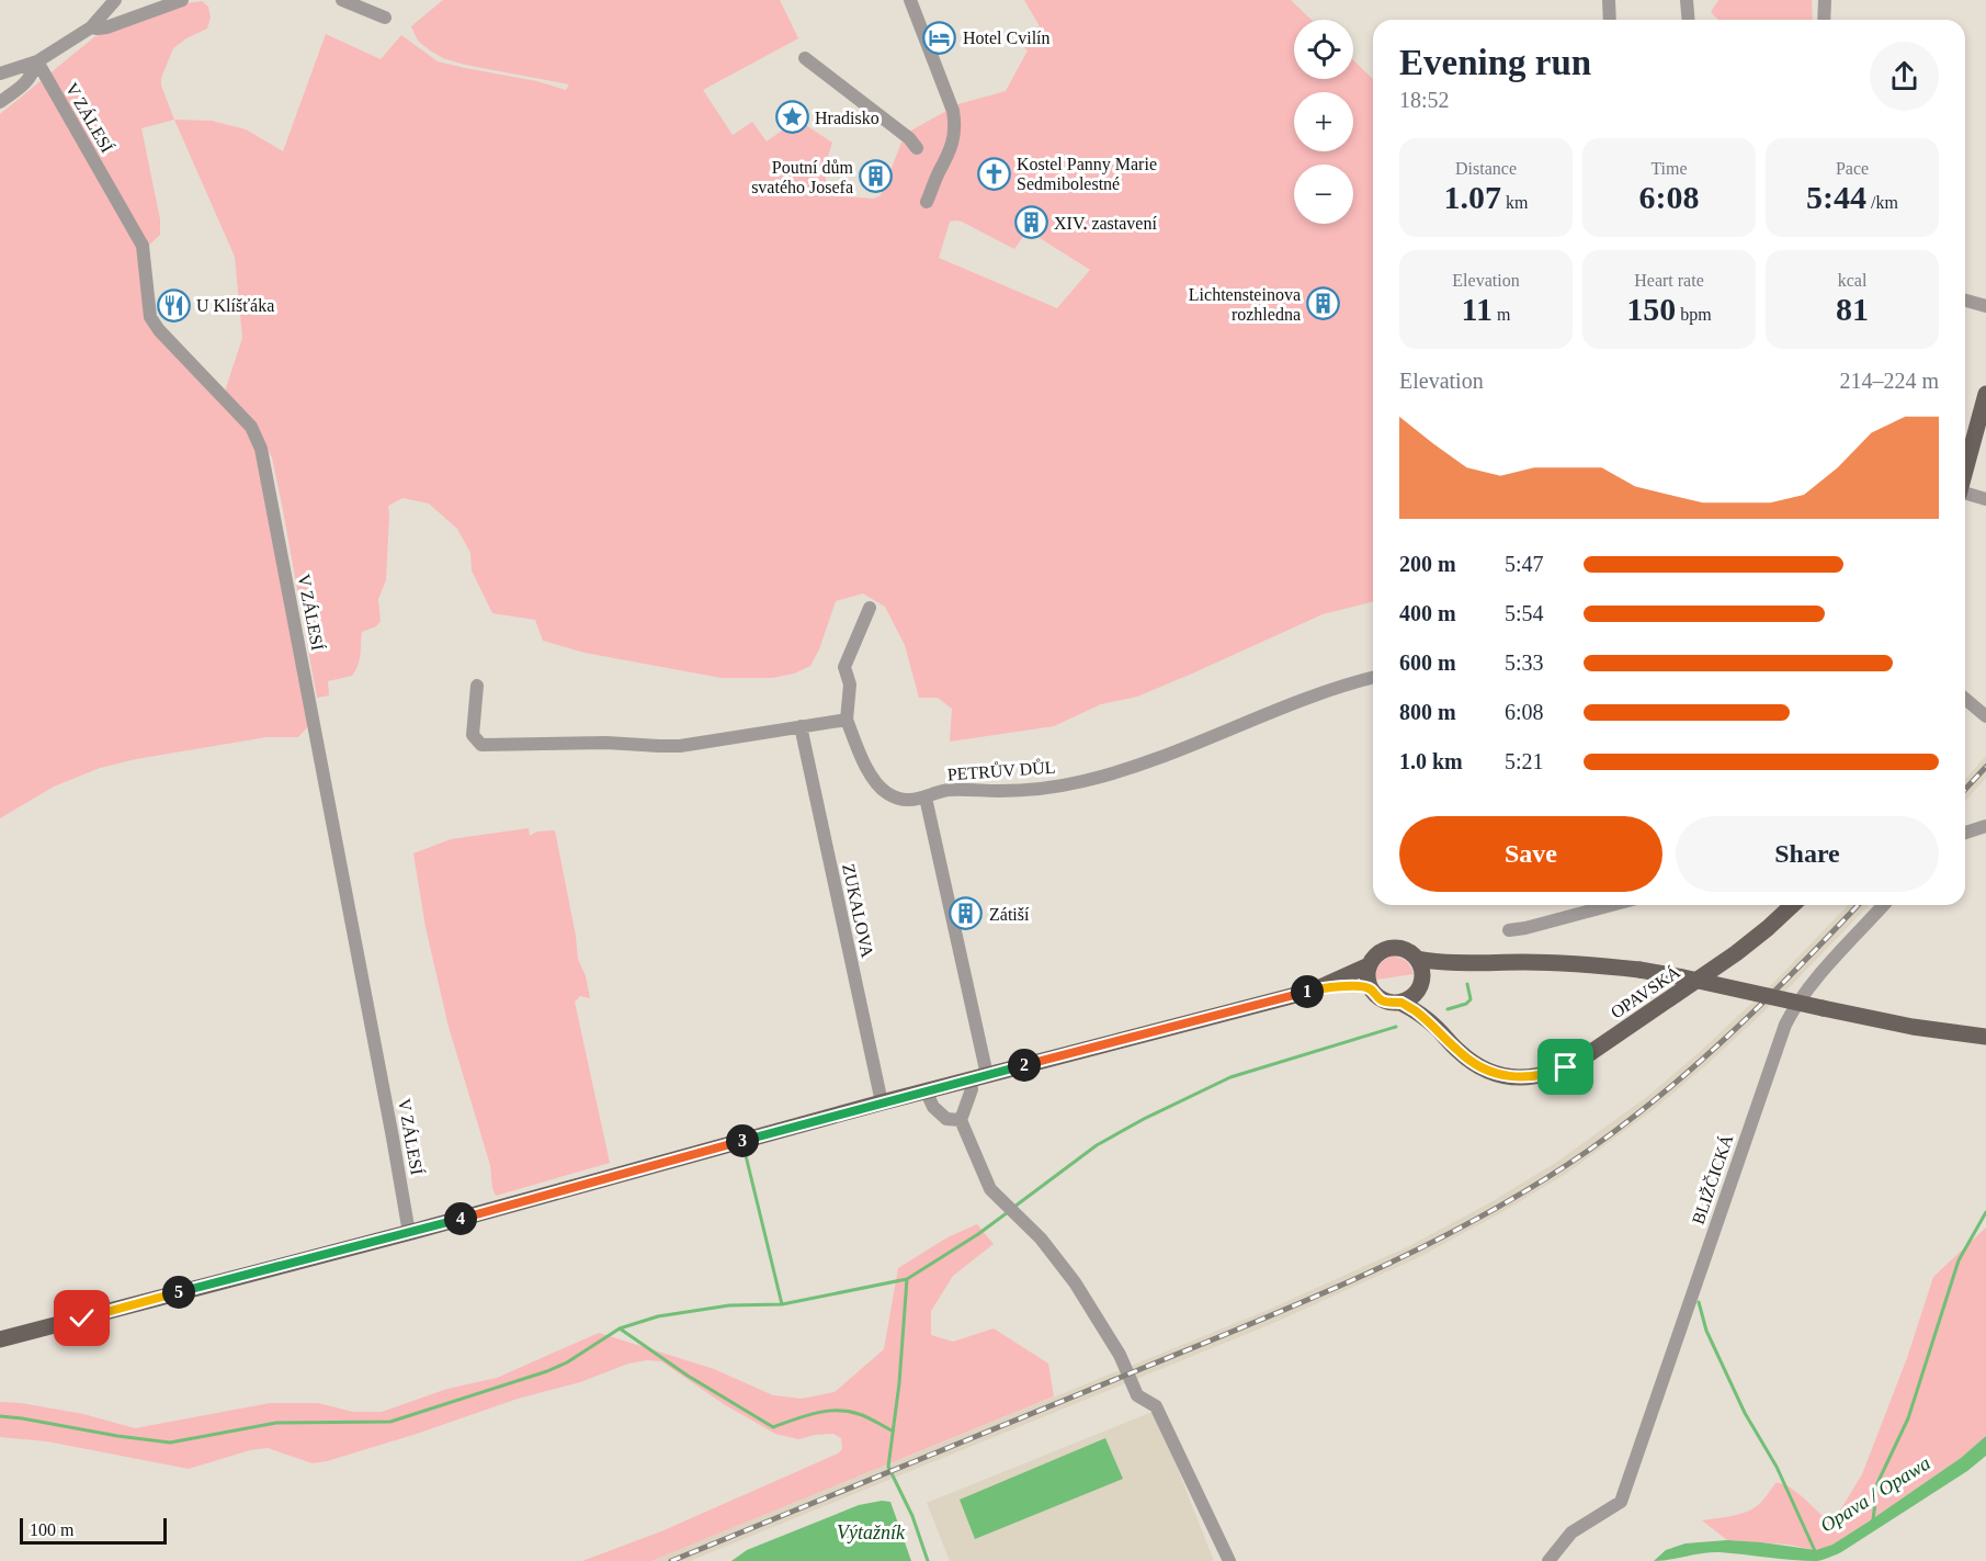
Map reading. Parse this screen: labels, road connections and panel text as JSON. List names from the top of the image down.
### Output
{
  "streets": {
    "main road": ["OPAVSKÁ"],
    "street": [
      "V ZÁLESÍ",
      "PETRŮV DŮL",
      "ZUKALOVA",
      "BLIŽČICKÁ"
    ]
  },
  "water": ["Opava / Opawa", "Výtažník"],
  "places": {
    "hotel": ["Hotel Cvilín"],
    "place": ["Hradisko"],
    "church": ["Kostel Panny Marie Sedmibolestné"],
    "building": [
      "Poutní dům svatého Josefa",
      "XIV. zastavení",
      "Lichtensteinova rozhledna",
      "Zátiší"
    ],
    "restaurant": ["U Klíšťáka"]
  },
  "scale_bar": "100 m",
  "page": {
    "map_buttons": ["+", "−"],
    "heading": ["Evening run", "18:52"],
    "stats": [
      ["Distance", "1.07 km"],
      ["Time", "6:08"],
      ["Pace", "5:44 /km"],
      ["Elevation", "11 m"],
      ["Heart rate", "150 bpm"],
      ["kcal", "81"]
    ],
    "chart": ["Elevation", "214–224 m"],
    "list": [
      {
        "name": "200 m",
        "note": "5:47"
      },
      {
        "name": "400 m",
        "note": "5:54"
      },
      {
        "name": "600 m",
        "note": "5:33"
      },
      {
        "name": "800 m",
        "note": "6:08"
      },
      {
        "name": "1.0 km",
        "note": "5:21"
      }
    ],
    "buttons": ["Save", "Share"],
    "pins": [
      "1",
      "2",
      "3",
      "4",
      "5"
    ],
    "scale": "100 m"
  }
}
